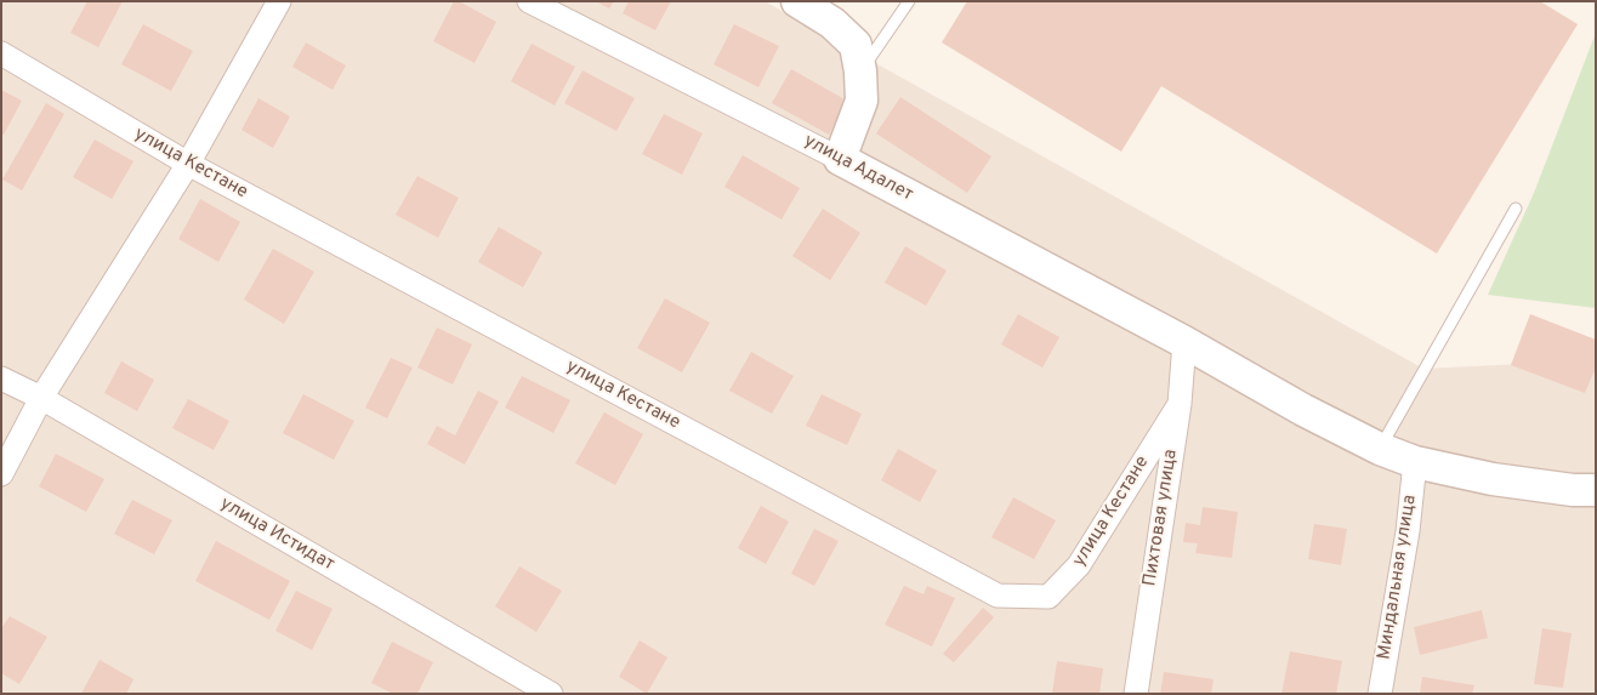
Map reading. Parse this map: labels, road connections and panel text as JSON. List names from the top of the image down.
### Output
{
  "streets": {
    "street": [
      "улица Кестане",
      "улица Адалет",
      "Пихтовая улица",
      "улица Истидат",
      "Миндальная улица"
    ]
  },
  "crossings": [
    ["улица Кестане", "Пихтовая улица"],
    ["улица Адалет", "Пихтовая улица"],
    ["улица Адалет", "Миндальная улица"]
  ]
}
